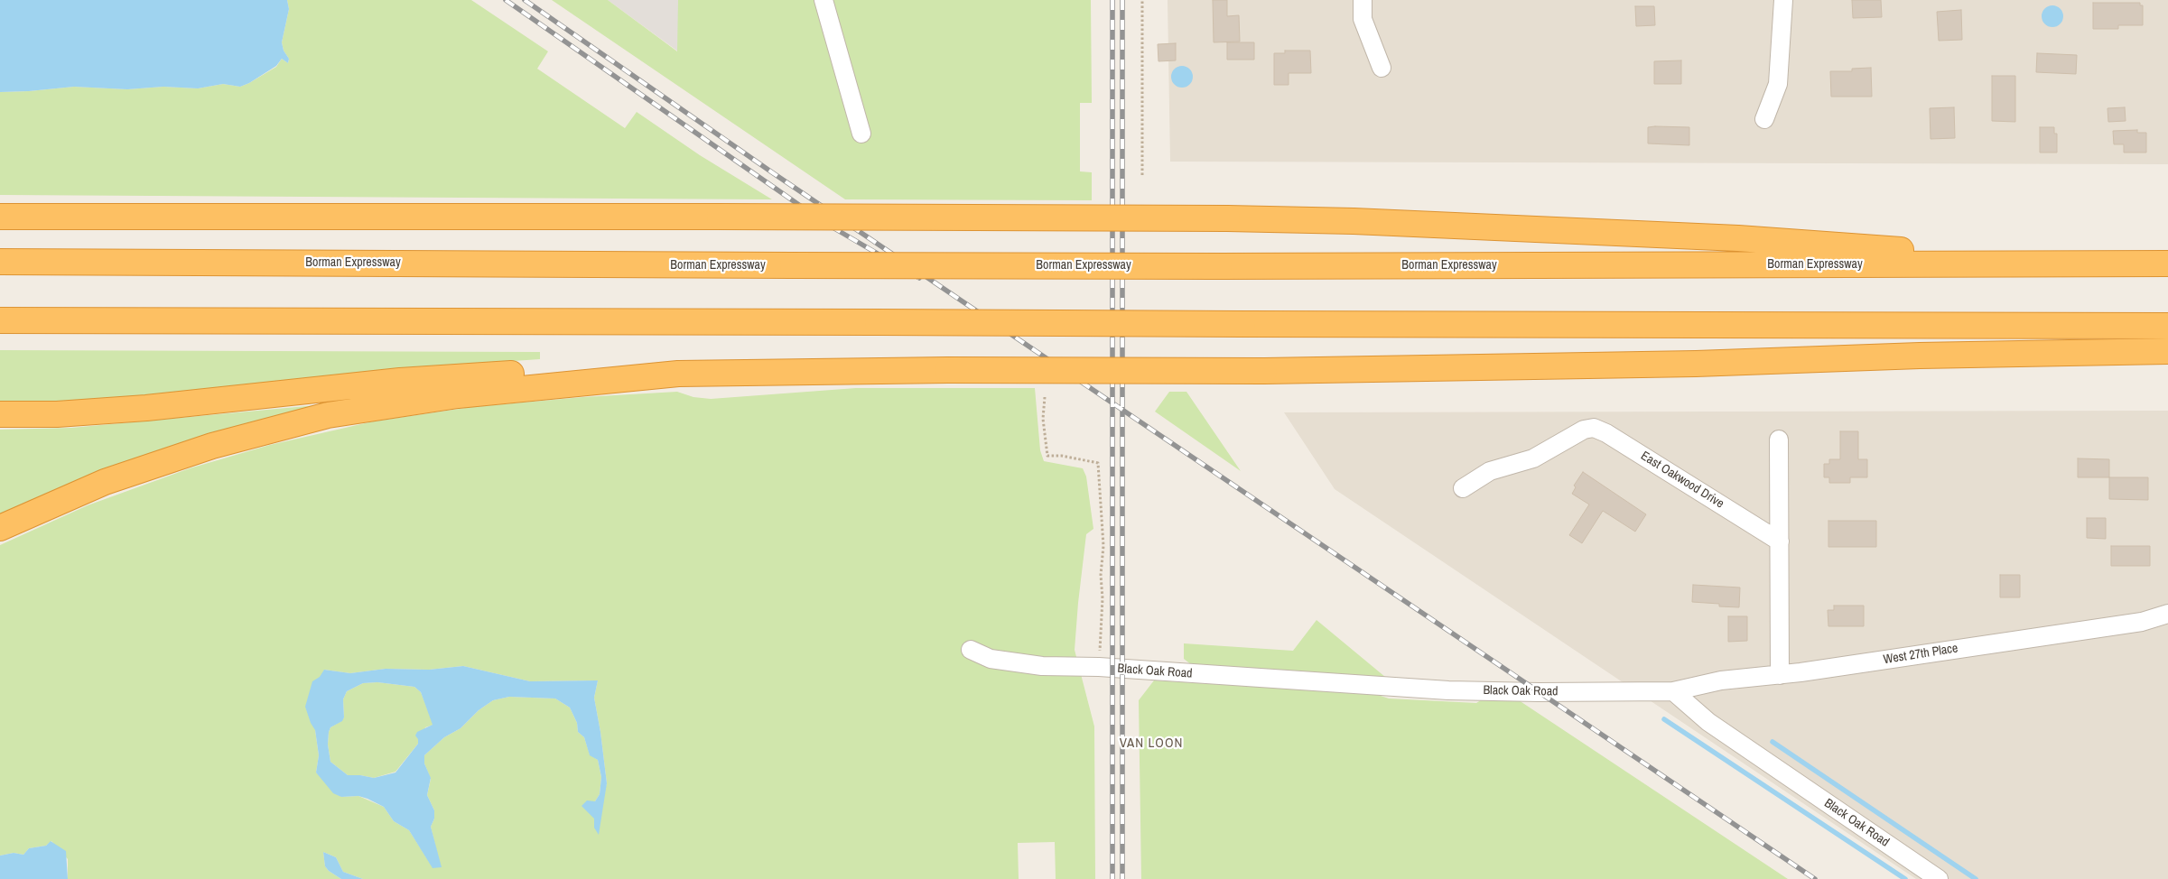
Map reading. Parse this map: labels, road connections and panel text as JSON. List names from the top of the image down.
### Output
{
  "streets": {
    "highway": ["Borman Expressway"],
    "street": ["East Oakwood Drive", "West 27th Place", "Black Oak Road"]
  },
  "crossings": [
    ["West 27th Place", "Black Oak Road"]
  ],
  "districts": ["VAN LOON"]
}
